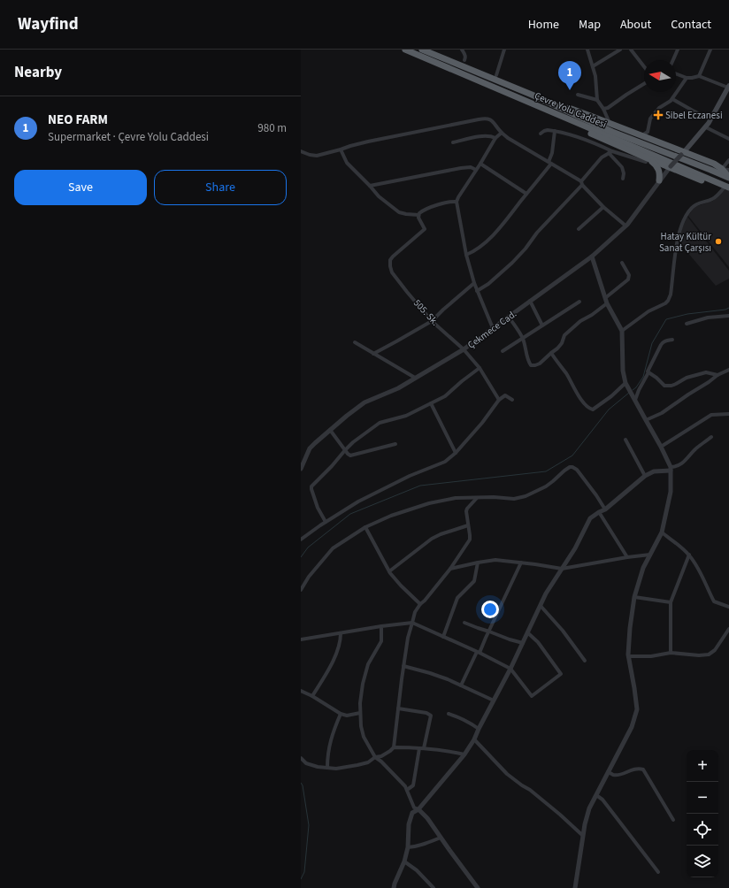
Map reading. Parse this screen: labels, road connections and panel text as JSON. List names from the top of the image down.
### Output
{
  "streets": {
    "highway": ["Çevre Yolu Caddesi"],
    "street": ["505. Sk.", "Çekmece Cad."]
  },
  "crossings": [
    ["505. Sk.", "Çekmece Cad."]
  ],
  "places": {
    "health": ["Sibel Eczanesi"],
    "other": ["Hatay Kültür Sanat Çarşısı"]
  },
  "north": "left",
  "page": {
    "header": "Wayfind",
    "nav": [
      "Home",
      "Map",
      "About",
      "Contact"
    ],
    "heading": "Nearby",
    "pins": "1",
    "list": [
      {
        "mark": "1",
        "name": "NEO FARM",
        "note": "Supermarket · Çevre Yolu Caddesi",
        "value": "980 m"
      }
    ],
    "buttons": ["Save", "Share"],
    "map_buttons": ["+", "−"]
  }
}
